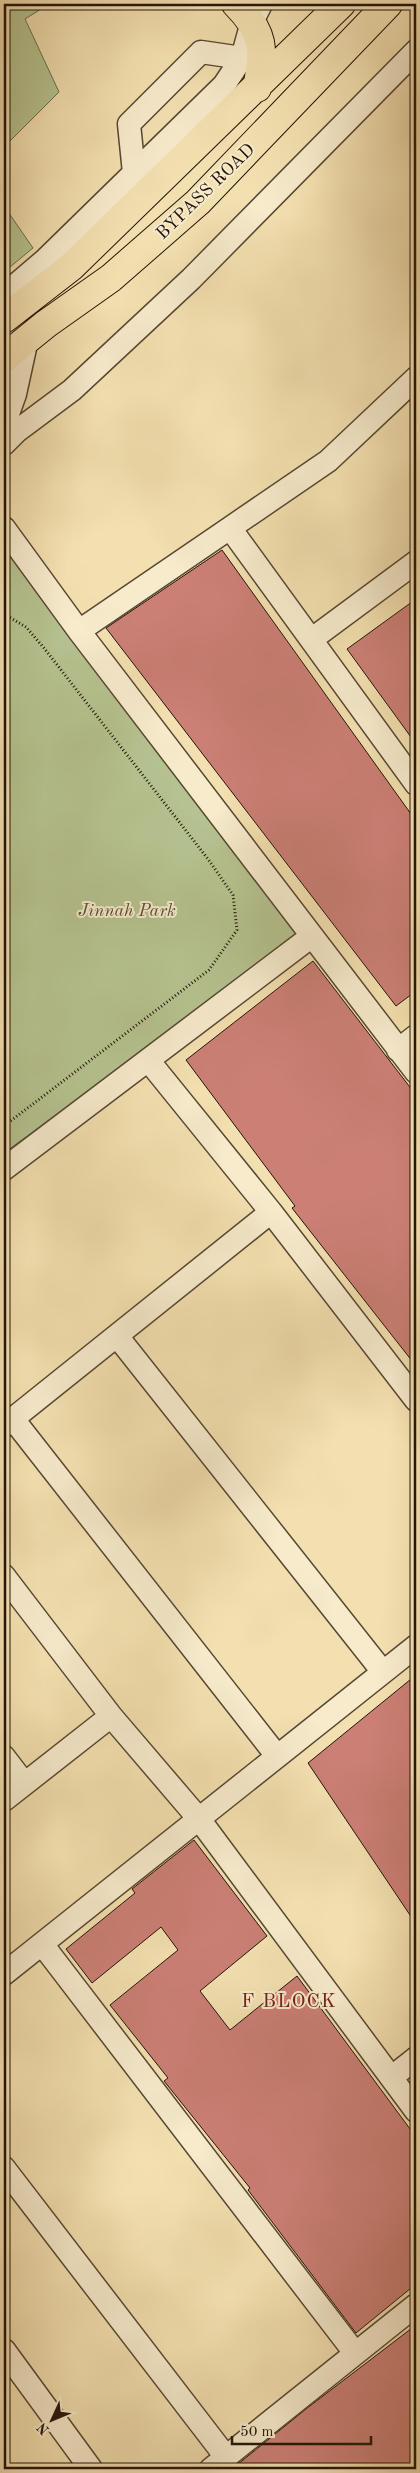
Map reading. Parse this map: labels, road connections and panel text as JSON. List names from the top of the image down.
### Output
{
  "streets": {
    "main road": ["BYPASS ROAD"]
  },
  "districts": ["F BLOCK"],
  "parks": ["Jinnah Park"],
  "scale_bar": "50 m",
  "north": "bottom left"
}
